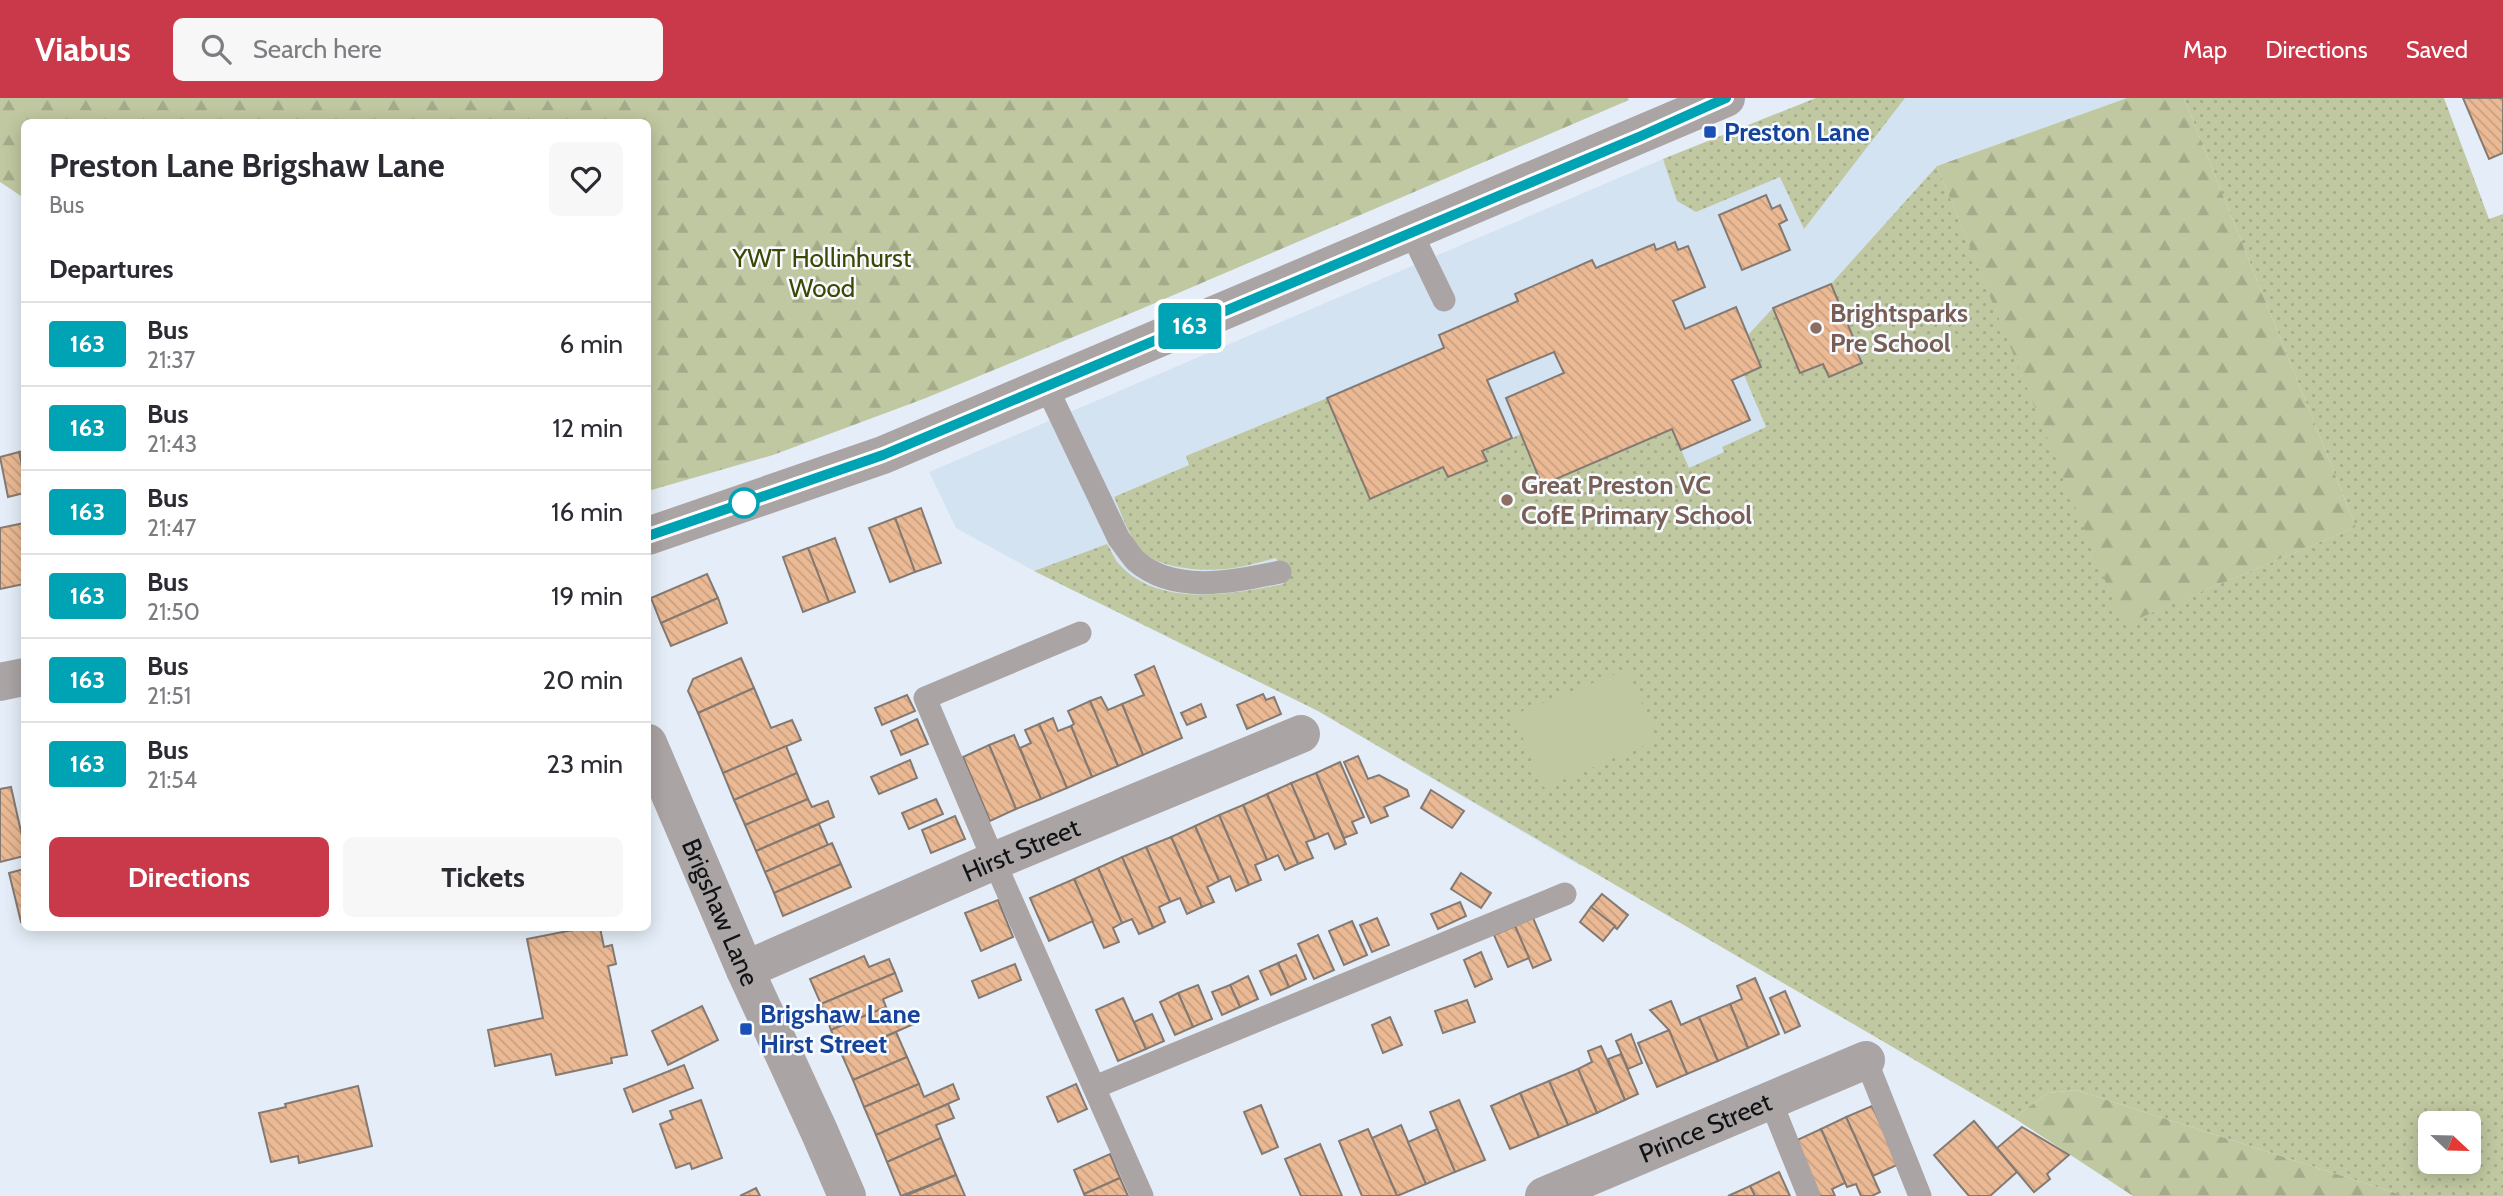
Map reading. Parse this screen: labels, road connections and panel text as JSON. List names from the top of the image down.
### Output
{
  "streets": {
    "street": ["Hirst Street", "Brigshaw Lane", "Prince Street"]
  },
  "crossings": [
    ["Hirst Street", "Brigshaw Lane"]
  ],
  "parks": ["YWT Hollinhurst Wood"],
  "places": {
    "transit": ["Preston Lane", "Brigshaw Lane Hirst Street"],
    "other": ["Brightsparks Pre School", "Great Preston VC CofE Primary School"]
  },
  "lines": ["bus line 163"],
  "north": "right",
  "page": {
    "header": "Viabus",
    "search": "Search here",
    "nav": ["Map", "Directions", "Saved"],
    "on_map": "163",
    "heading": [
      ["Preston Lane Brigshaw Lane", "Bus"],
      "Departures"
    ],
    "list": [
      {
        "mark": "163",
        "name": "Bus",
        "note": "21:37",
        "value": "6 min"
      },
      {
        "mark": "163",
        "name": "Bus",
        "note": "21:43",
        "value": "12 min"
      },
      {
        "mark": "163",
        "name": "Bus",
        "note": "21:47",
        "value": "16 min"
      },
      {
        "mark": "163",
        "name": "Bus",
        "note": "21:50",
        "value": "19 min"
      },
      {
        "mark": "163",
        "name": "Bus",
        "note": "21:51",
        "value": "20 min"
      },
      {
        "mark": "163",
        "name": "Bus",
        "note": "21:54",
        "value": "23 min"
      }
    ],
    "buttons": ["Directions", "Tickets"]
  }
}
